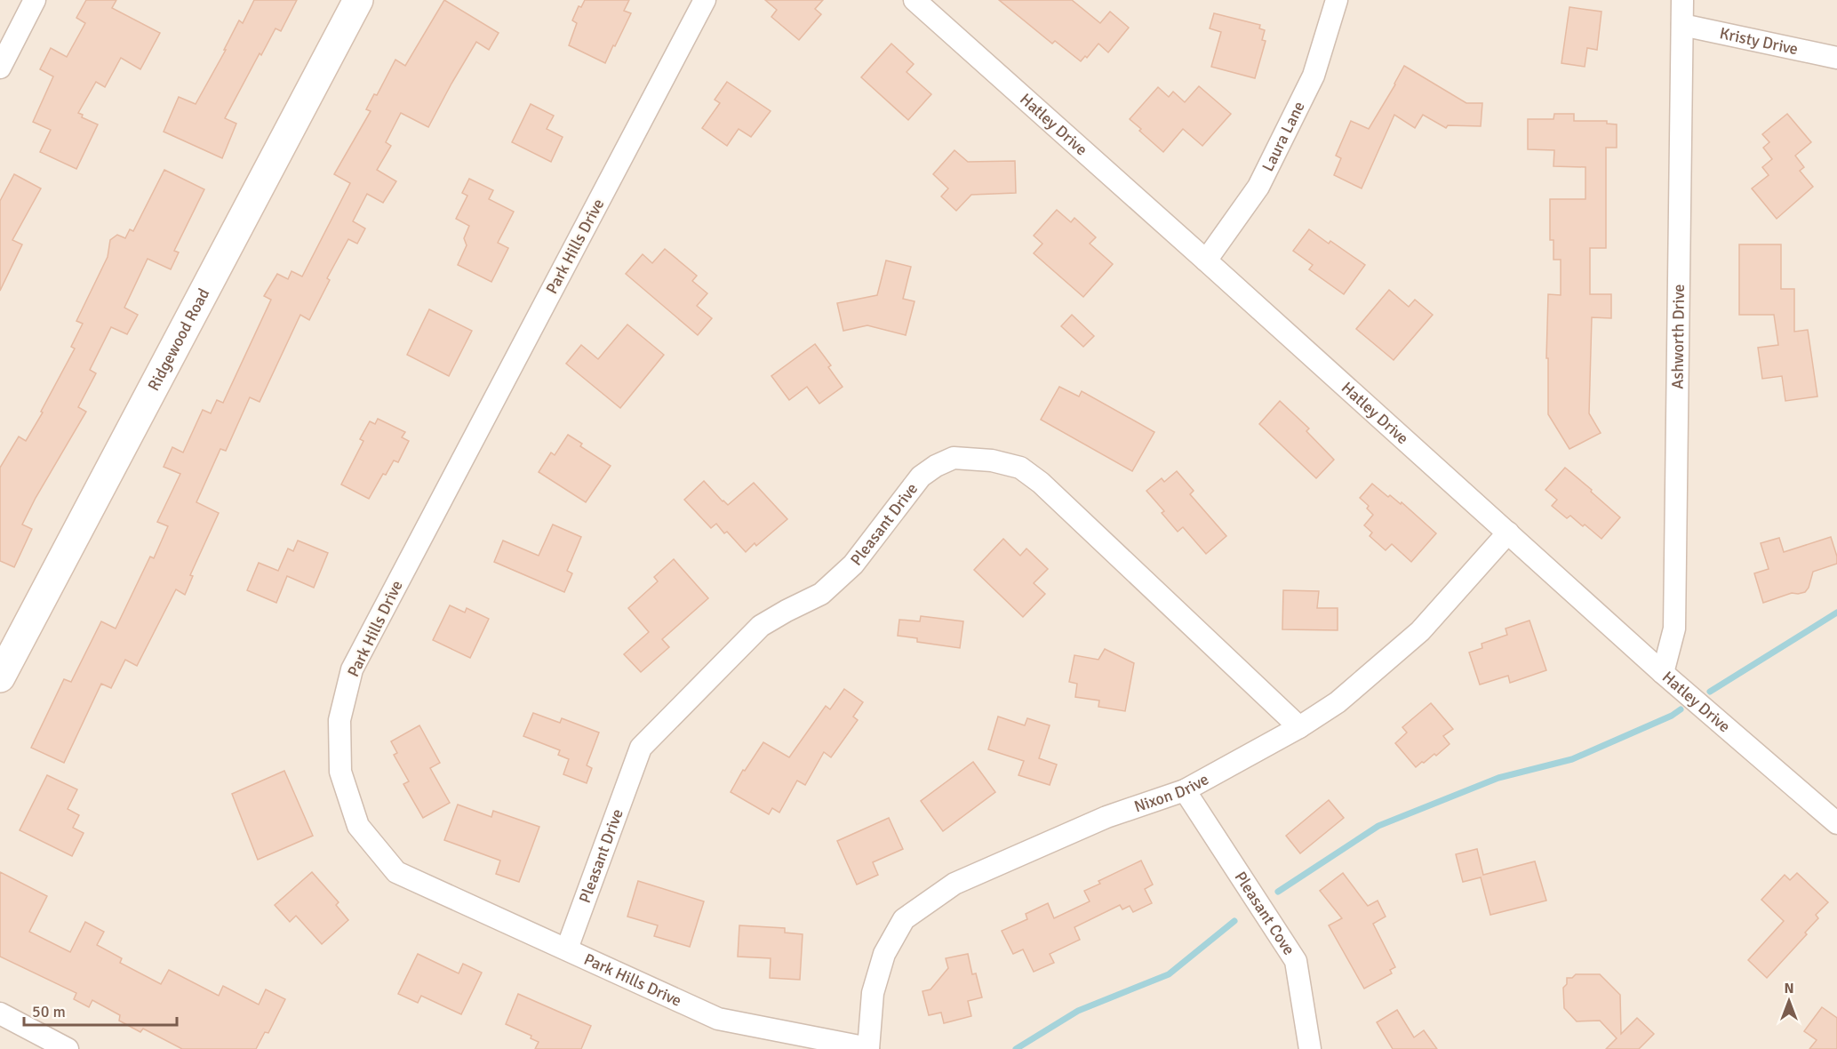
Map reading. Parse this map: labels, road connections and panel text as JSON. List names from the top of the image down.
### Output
{
  "streets": {
    "street": [
      "Kristy Drive",
      "Hatley Drive",
      "Laura Lane",
      "Park Hills Drive",
      "Ashworth Drive",
      "Ridgewood Road",
      "Pleasant Drive",
      "Nixon Drive",
      "Pleasant Cove"
    ]
  },
  "crossings": [
    ["Kristy Drive", "Ashworth Drive"],
    ["Hatley Drive", "Laura Lane"],
    ["Hatley Drive", "Ashworth Drive"],
    ["Hatley Drive", "Nixon Drive"],
    ["Park Hills Drive", "Pleasant Drive"],
    ["Park Hills Drive", "Nixon Drive"],
    ["Pleasant Drive", "Nixon Drive"],
    ["Nixon Drive", "Pleasant Cove"]
  ],
  "scale_bar": "50 m",
  "north": "top"
}
